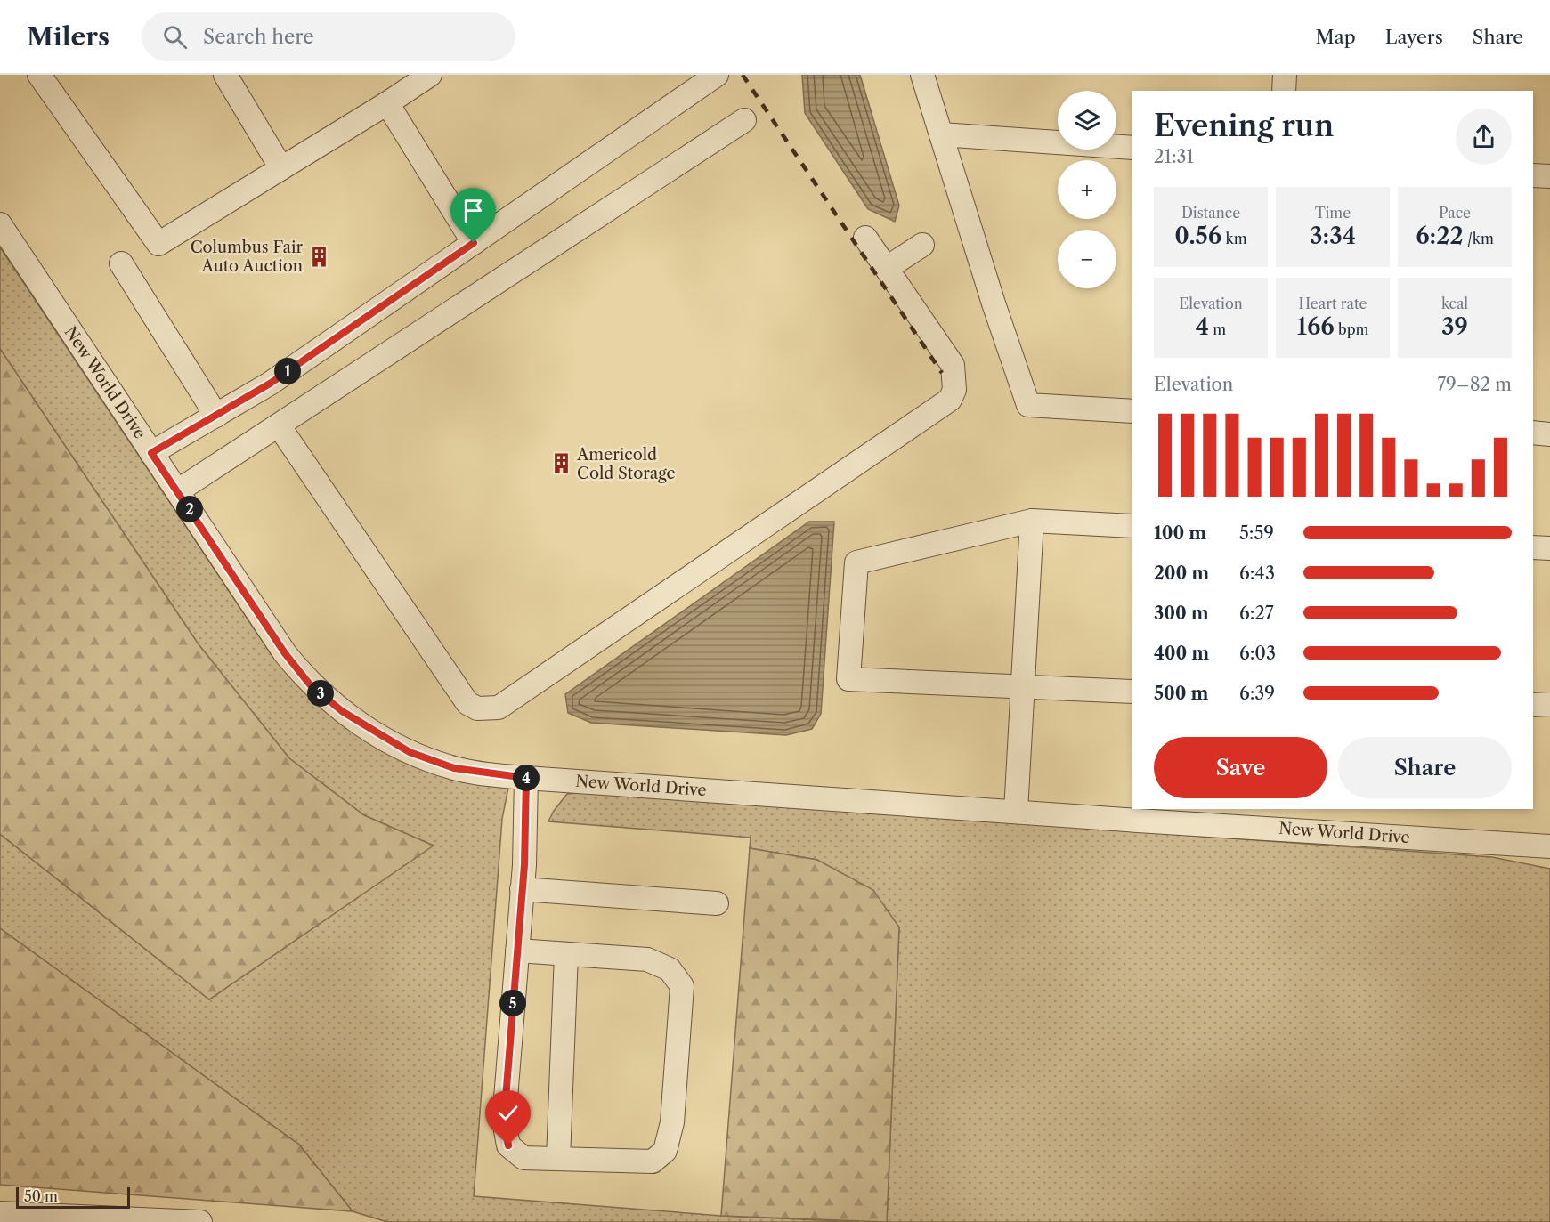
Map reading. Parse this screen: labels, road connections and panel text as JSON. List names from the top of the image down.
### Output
{
  "streets": {
    "street": ["New World Drive"]
  },
  "places": {
    "building": ["Columbus Fair Auto Auction", "Americold Cold Storage"]
  },
  "scale_bar": "50 m",
  "page": {
    "header": "Milers",
    "search": "Search here",
    "nav": ["Map", "Layers", "Share"],
    "map_buttons": ["+", "−"],
    "heading": ["Evening run", "21:31"],
    "stats": [
      ["Distance", "0.56 km"],
      ["Time", "3:34"],
      ["Pace", "6:22 /km"],
      ["Elevation", "4 m"],
      ["Heart rate", "166 bpm"],
      ["kcal", "39"]
    ],
    "pins": [
      "1",
      "2",
      "3",
      "4",
      "5"
    ],
    "chart": ["Elevation", "79–82 m"],
    "list": [
      {
        "name": "100 m",
        "note": "5:59"
      },
      {
        "name": "200 m",
        "note": "6:43"
      },
      {
        "name": "300 m",
        "note": "6:27"
      },
      {
        "name": "400 m",
        "note": "6:03"
      },
      {
        "name": "500 m",
        "note": "6:39"
      }
    ],
    "buttons": ["Save", "Share"],
    "scale": "50 m"
  }
}
